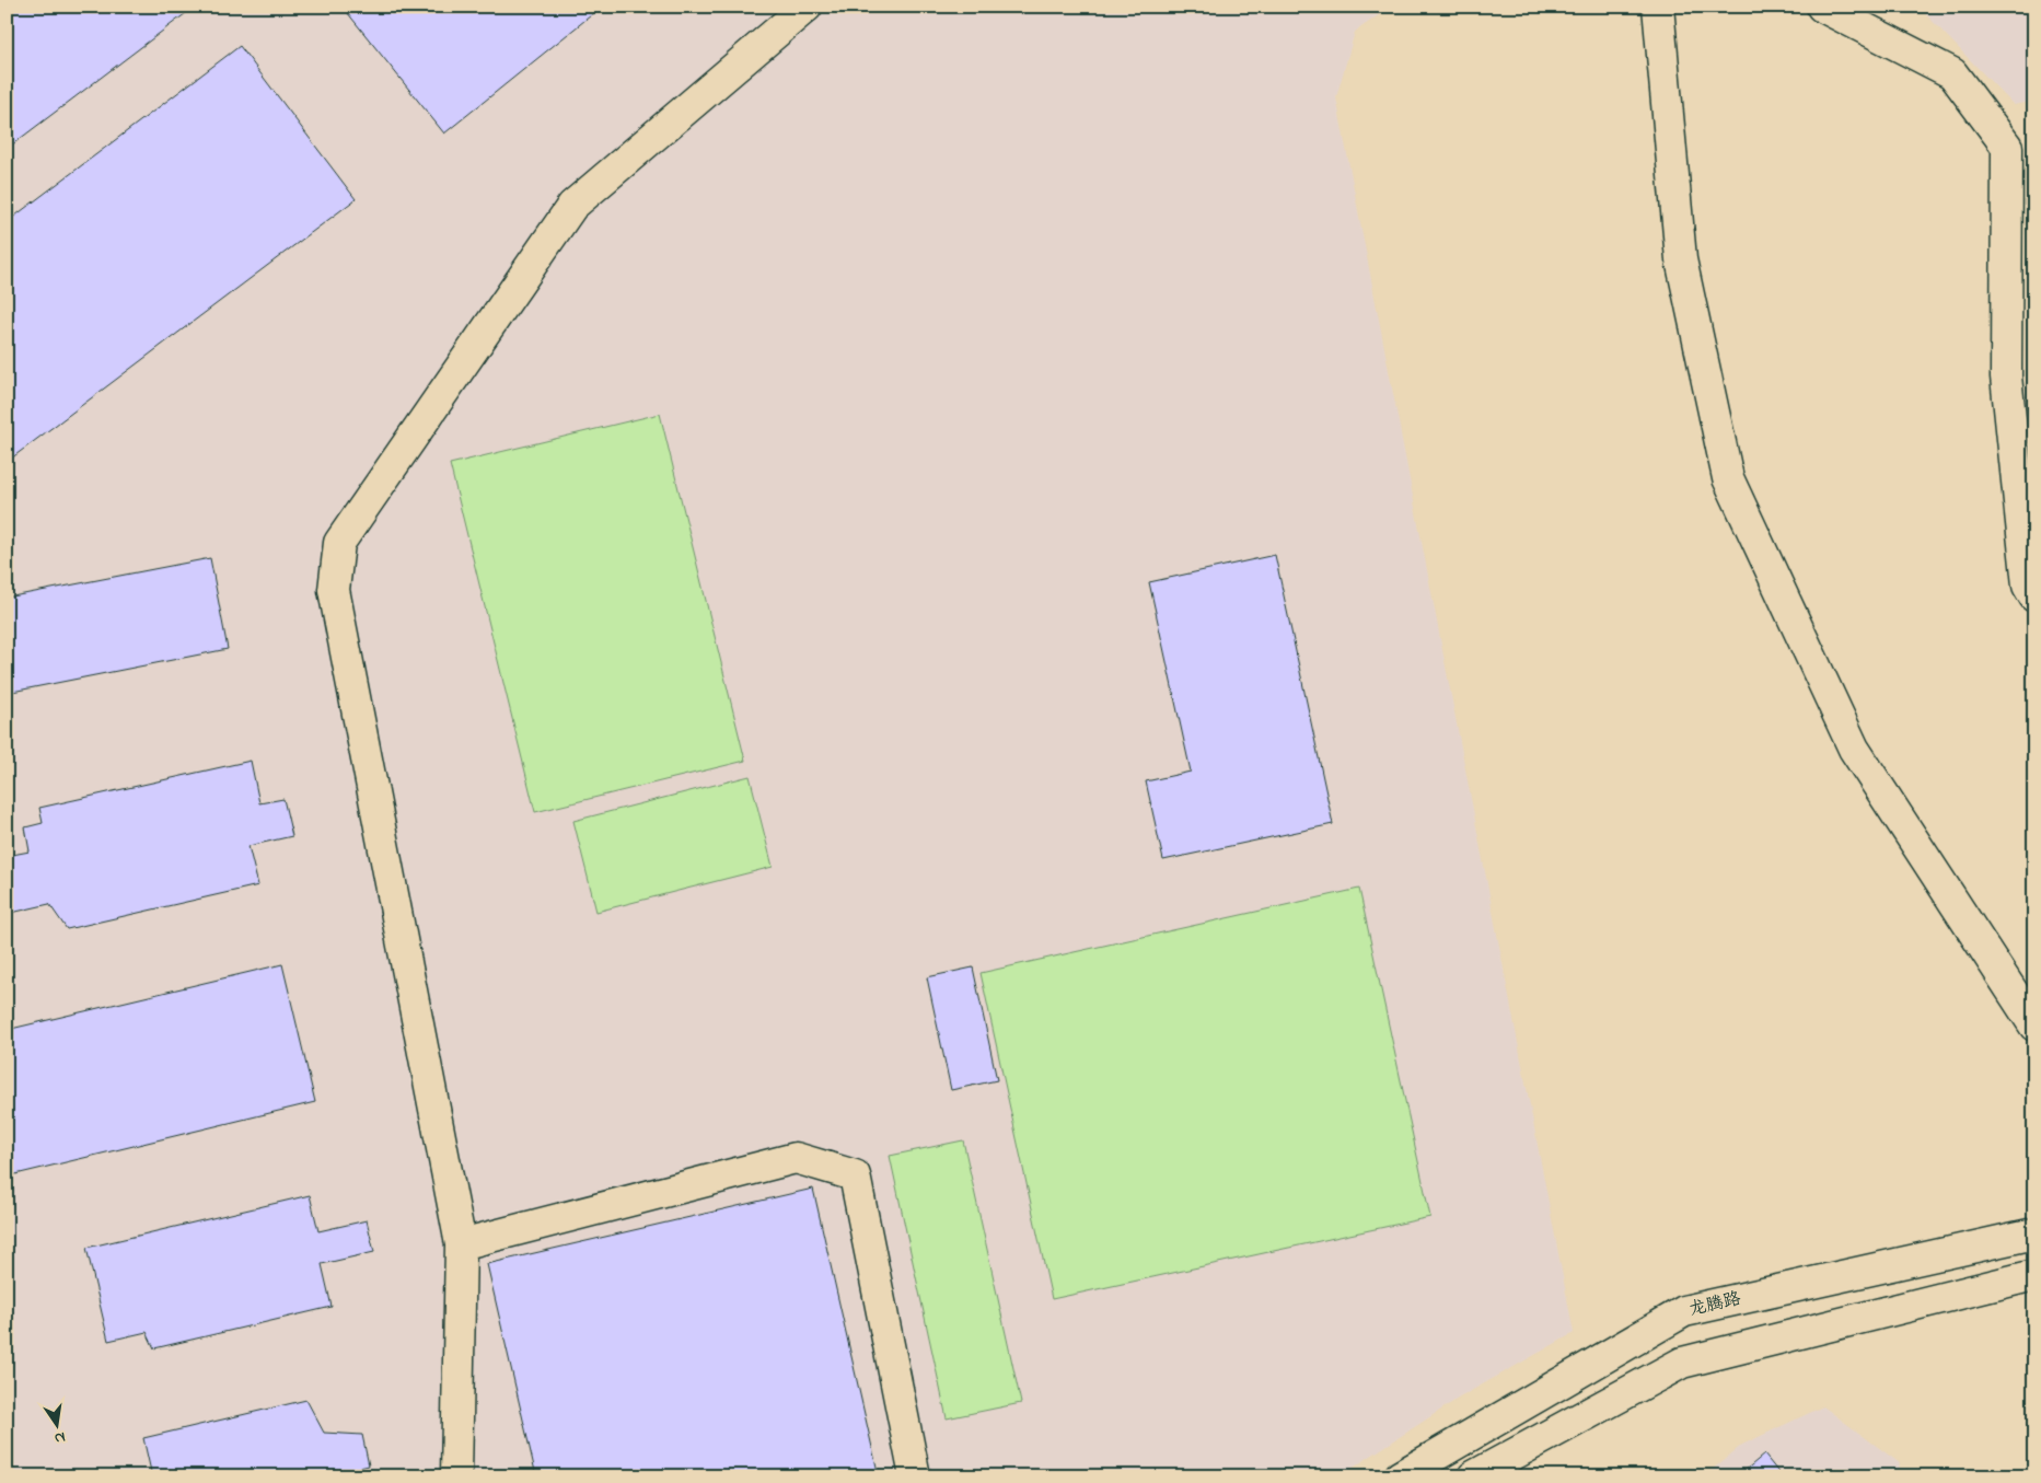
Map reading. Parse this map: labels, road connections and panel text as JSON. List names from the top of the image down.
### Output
{
  "streets": {
    "street": ["龙腾路"]
  },
  "north": "bottom"
}
